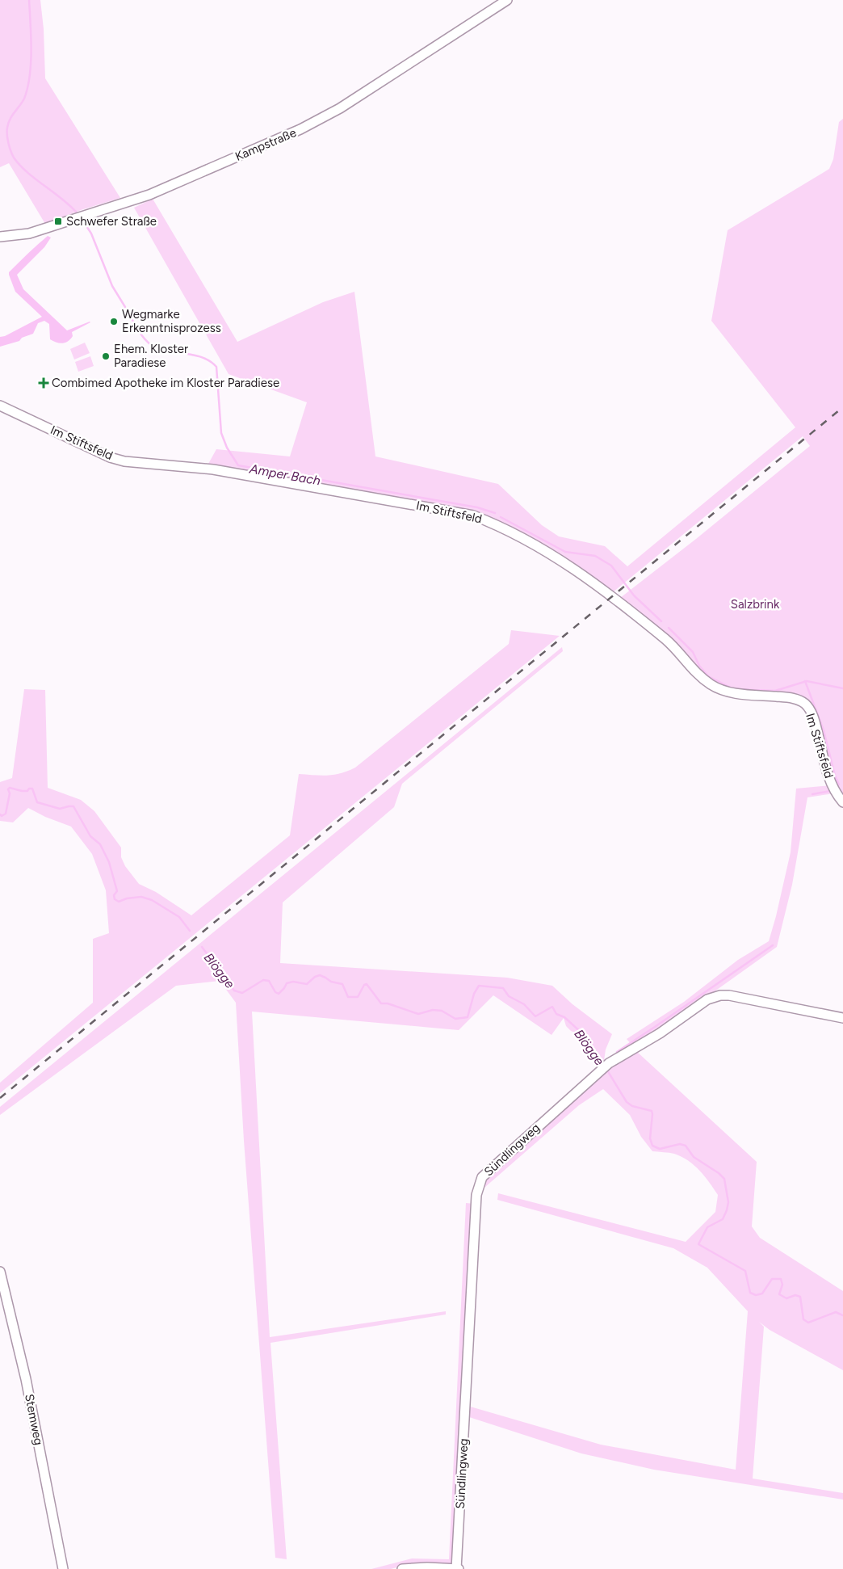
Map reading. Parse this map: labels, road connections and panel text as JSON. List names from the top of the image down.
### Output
{
  "streets": {
    "street": [
      "Kampstraße",
      "Im Stiftsfeld",
      "Sündlingweg",
      "Stemweg"
    ]
  },
  "water": ["Amper Bach", "Blögge"],
  "parks": ["Salzbrink"],
  "places": {
    "transit": ["Schwefer Straße"],
    "other": ["Wegmarke Erkenntnisprozess", "Ehem. Kloster Paradiese"],
    "health": ["Combimed Apotheke im Kloster Paradiese"]
  }
}
